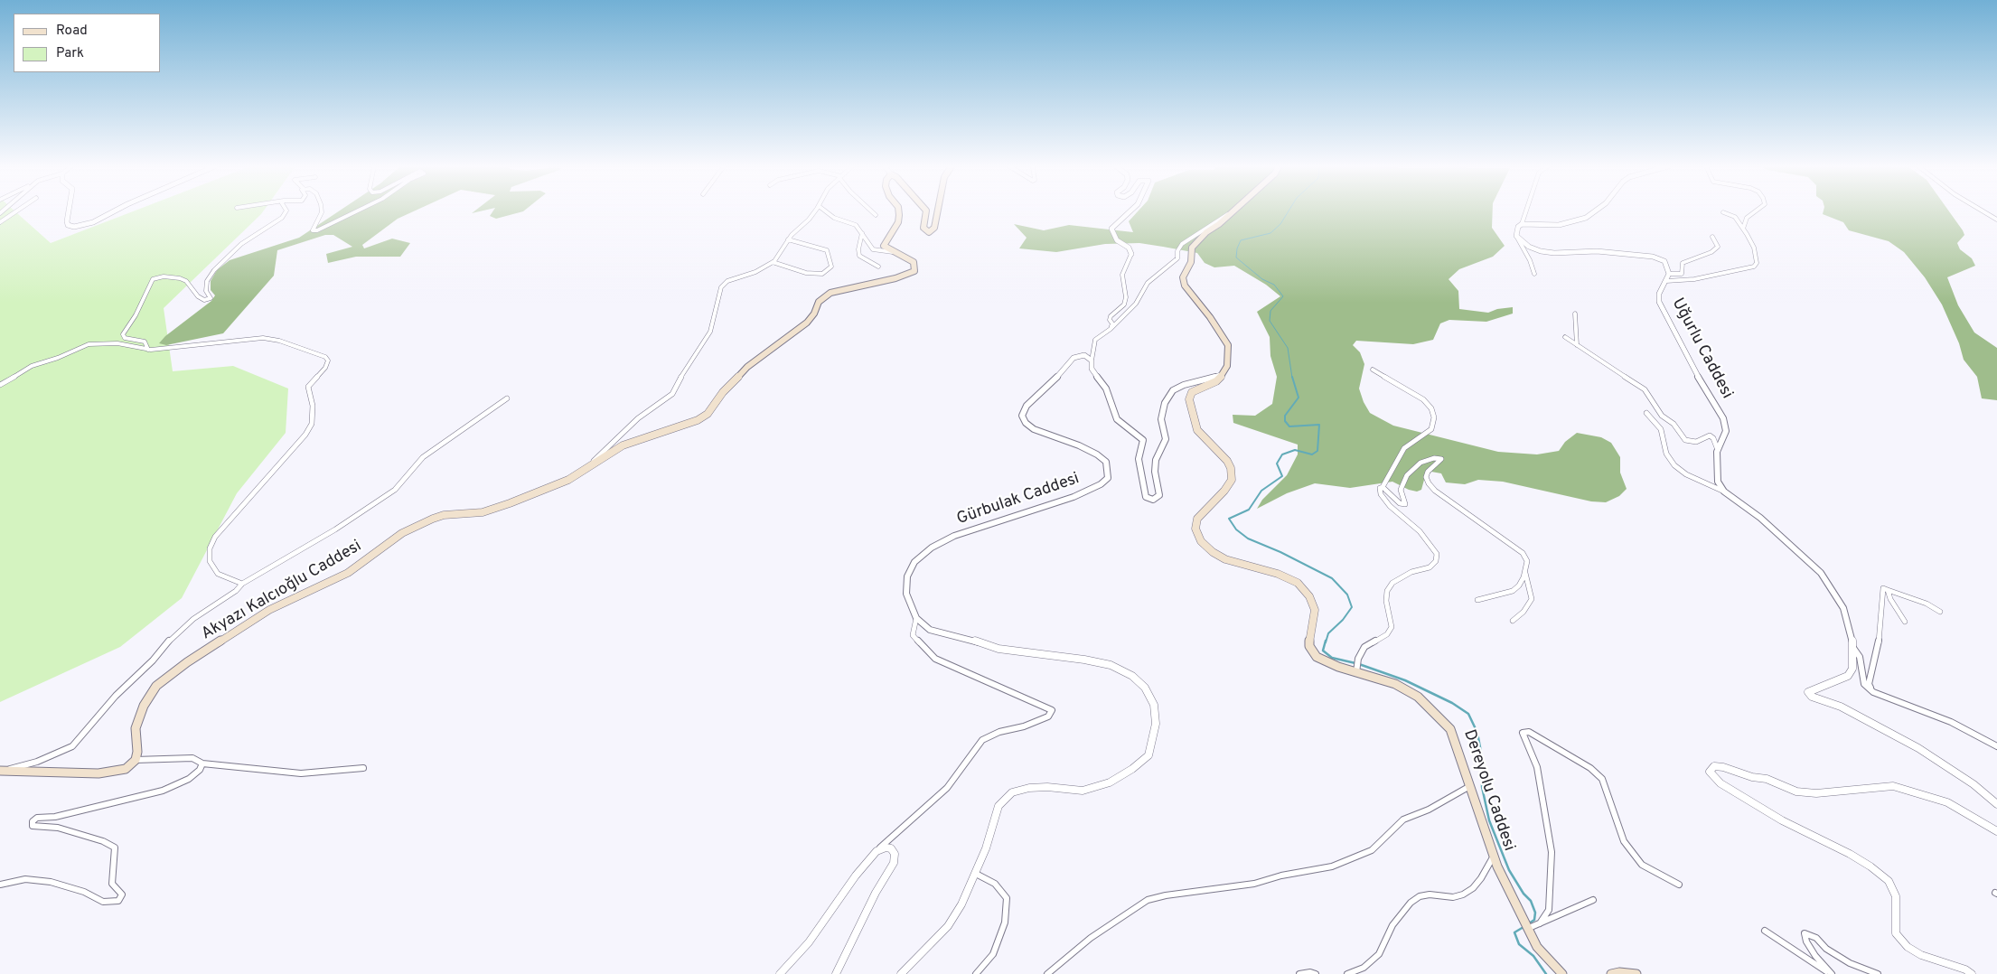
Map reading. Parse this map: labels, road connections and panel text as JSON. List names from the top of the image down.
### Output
{
  "streets": {
    "main road": ["Akyazı Kalcıoğlu Caddesi", "Dereyolu Caddesi"],
    "street": ["Uğurlu Caddesi", "Gürbulak Caddesi"]
  },
  "legend": ["Road", "Park"]
}
